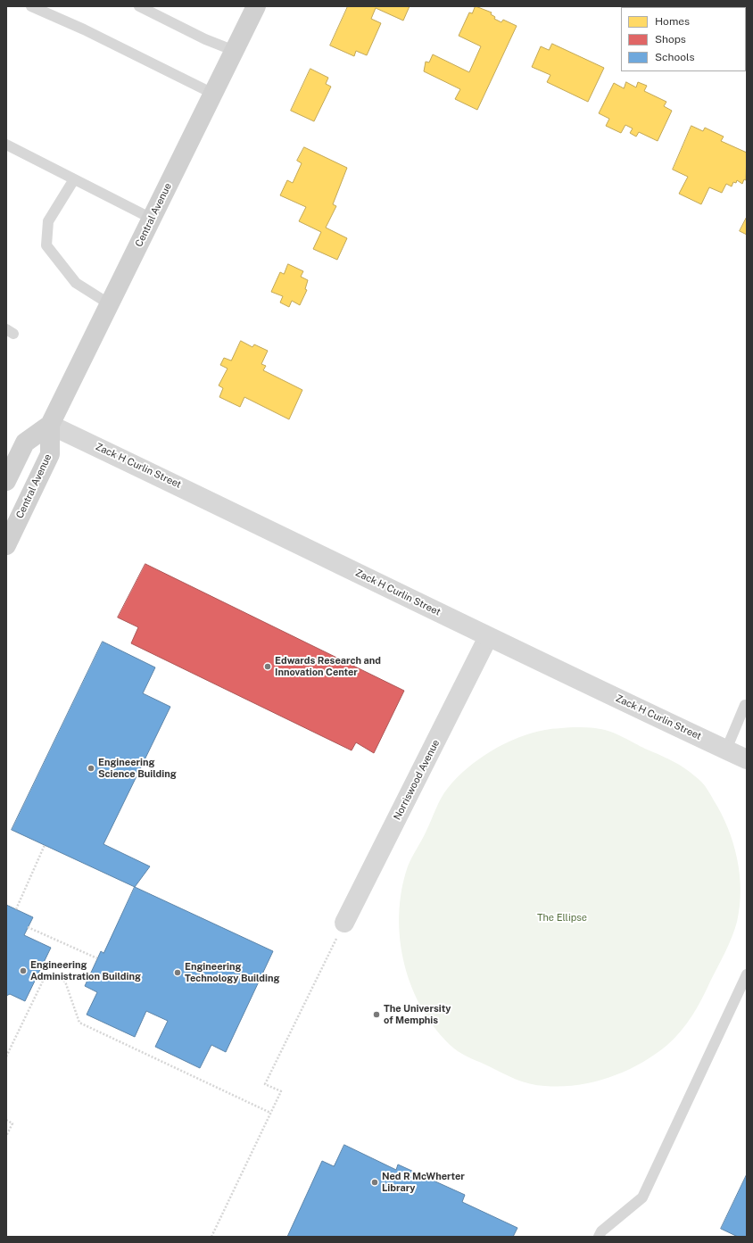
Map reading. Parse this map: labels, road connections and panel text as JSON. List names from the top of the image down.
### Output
{
  "streets": {
    "main road": ["Central Avenue"],
    "street": ["Zack H Curlin Street", "Norriswood Avenue"]
  },
  "crossings": [
    ["Central Avenue", "Zack H Curlin Street"],
    ["Zack H Curlin Street", "Norriswood Avenue"]
  ],
  "parks": ["The Ellipse"],
  "places": [
    "Edwards Research and Innovation Center",
    "Engineering Science Building",
    "Engineering Administration Building",
    "Engineering Technology Building",
    "The University of Memphis",
    "Ned R McWherter Library"
  ],
  "legend": ["Homes", "Shops", "Schools"]
}
